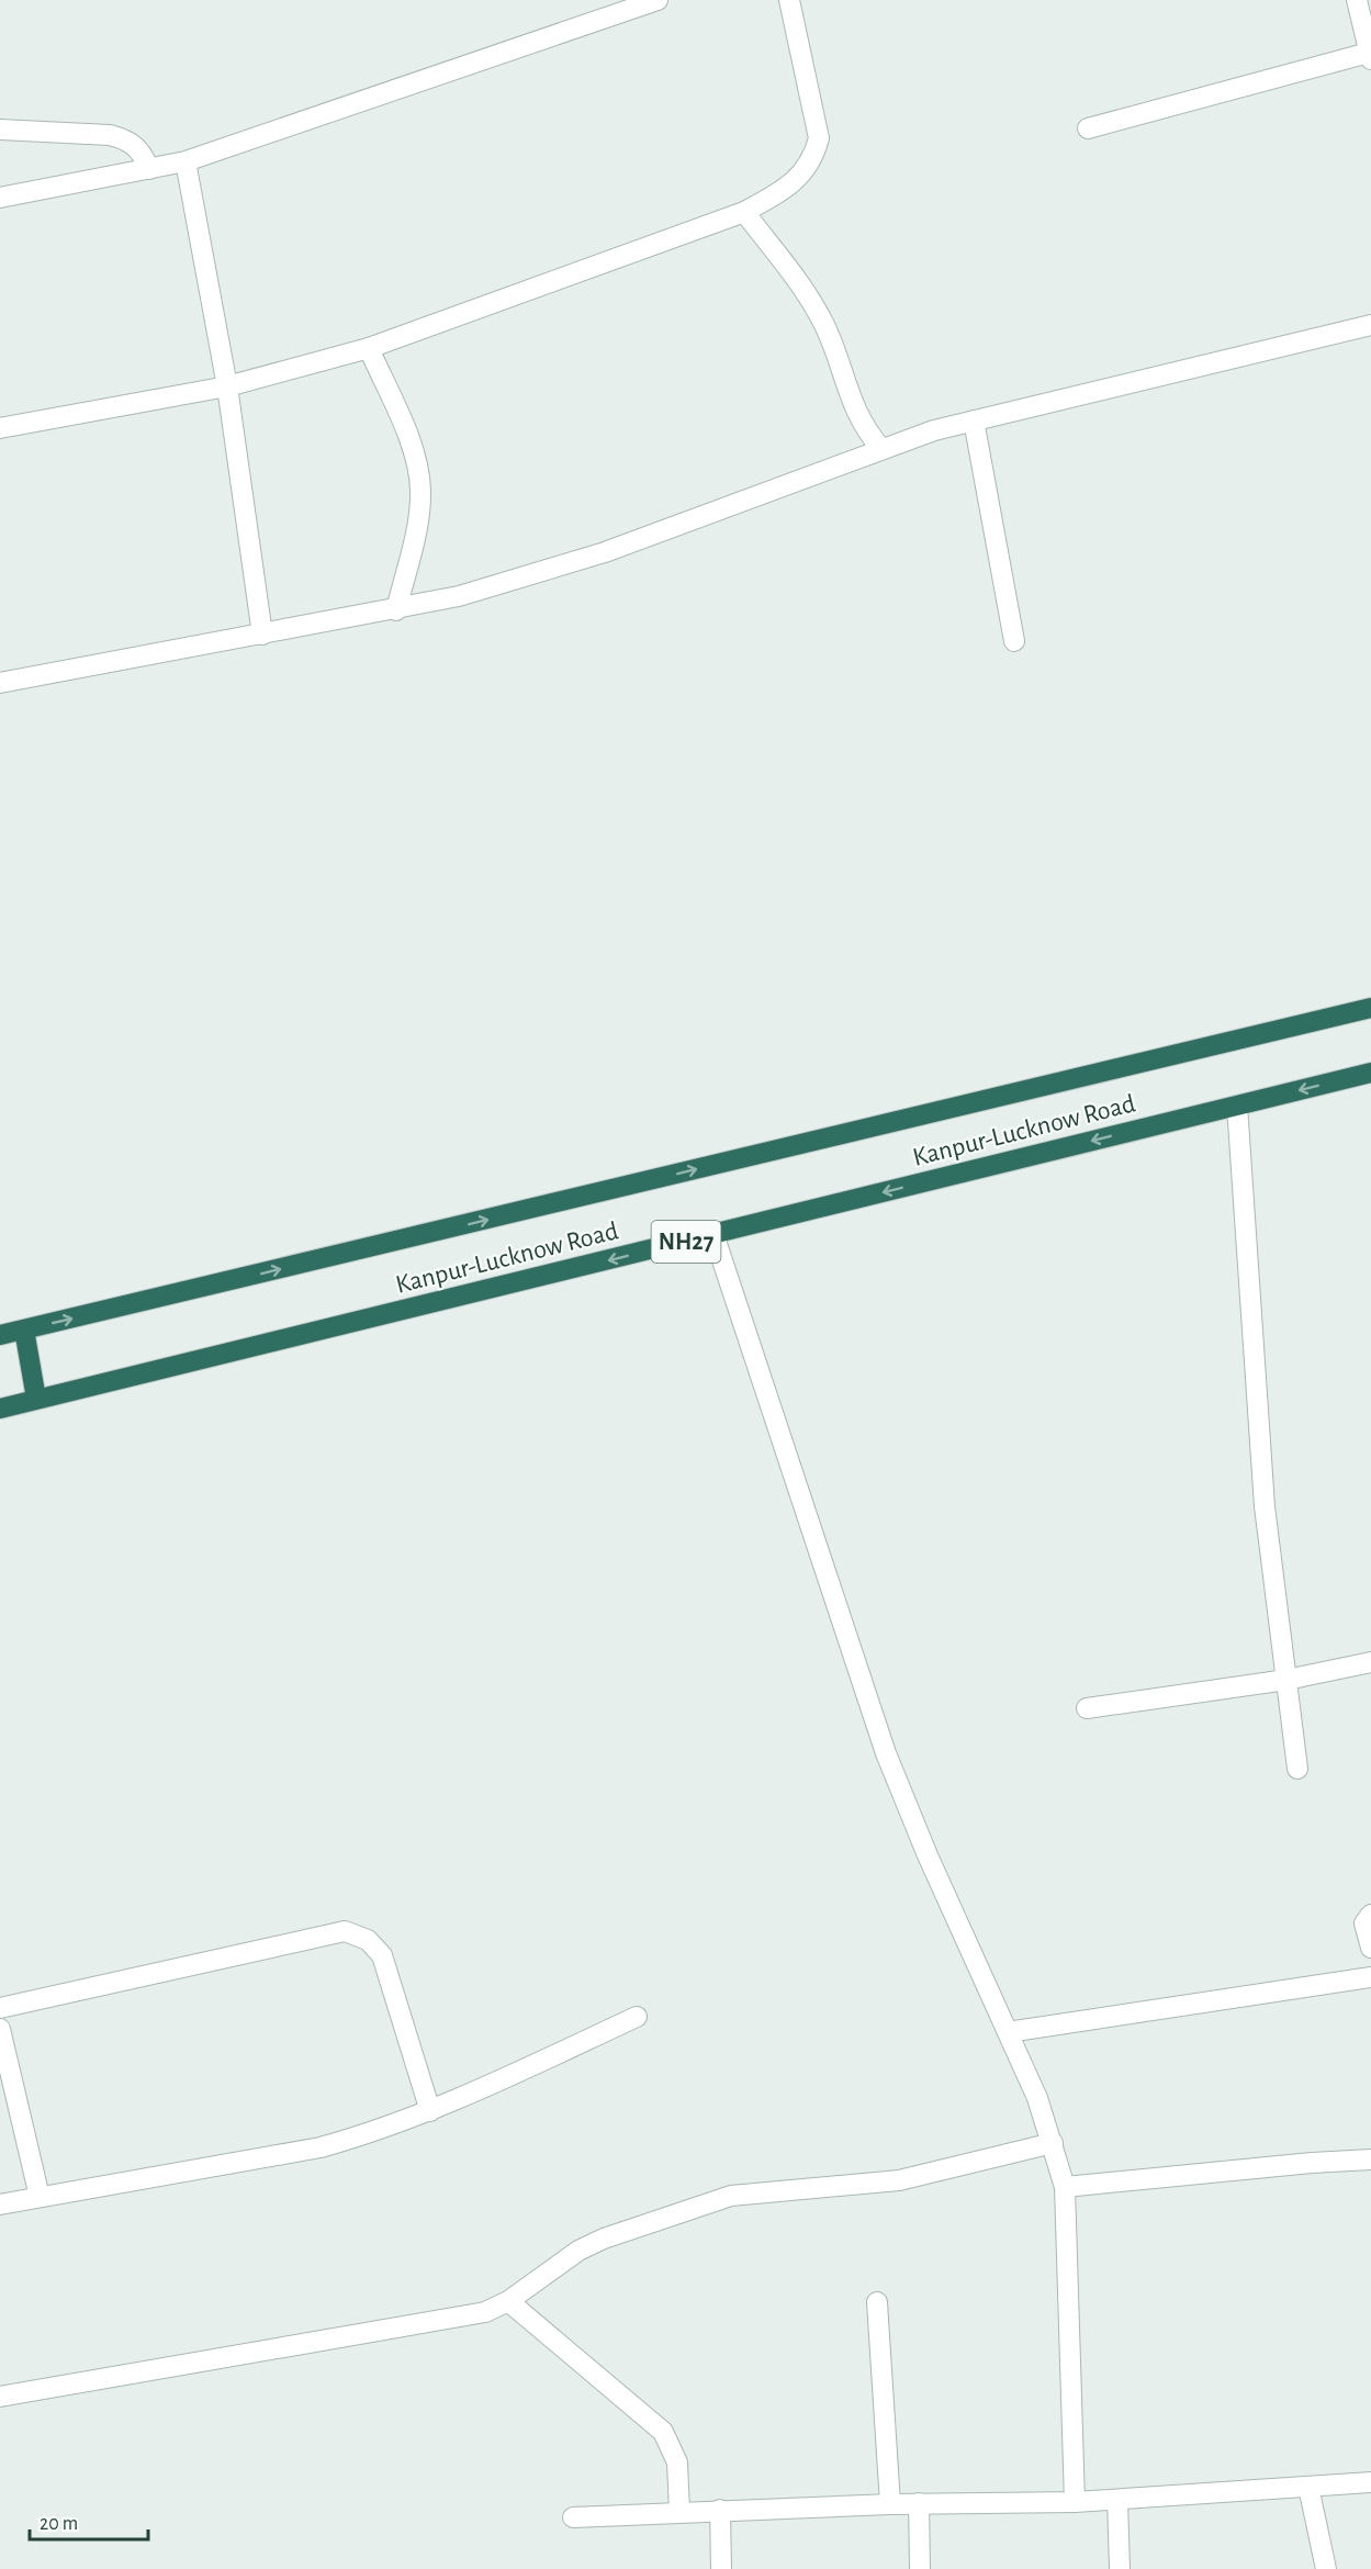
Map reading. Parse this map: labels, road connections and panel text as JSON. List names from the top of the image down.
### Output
{
  "streets": {
    "highway": ["Kanpur-Lucknow Road", "NH27"]
  },
  "scale_bar": "20 m"
}
